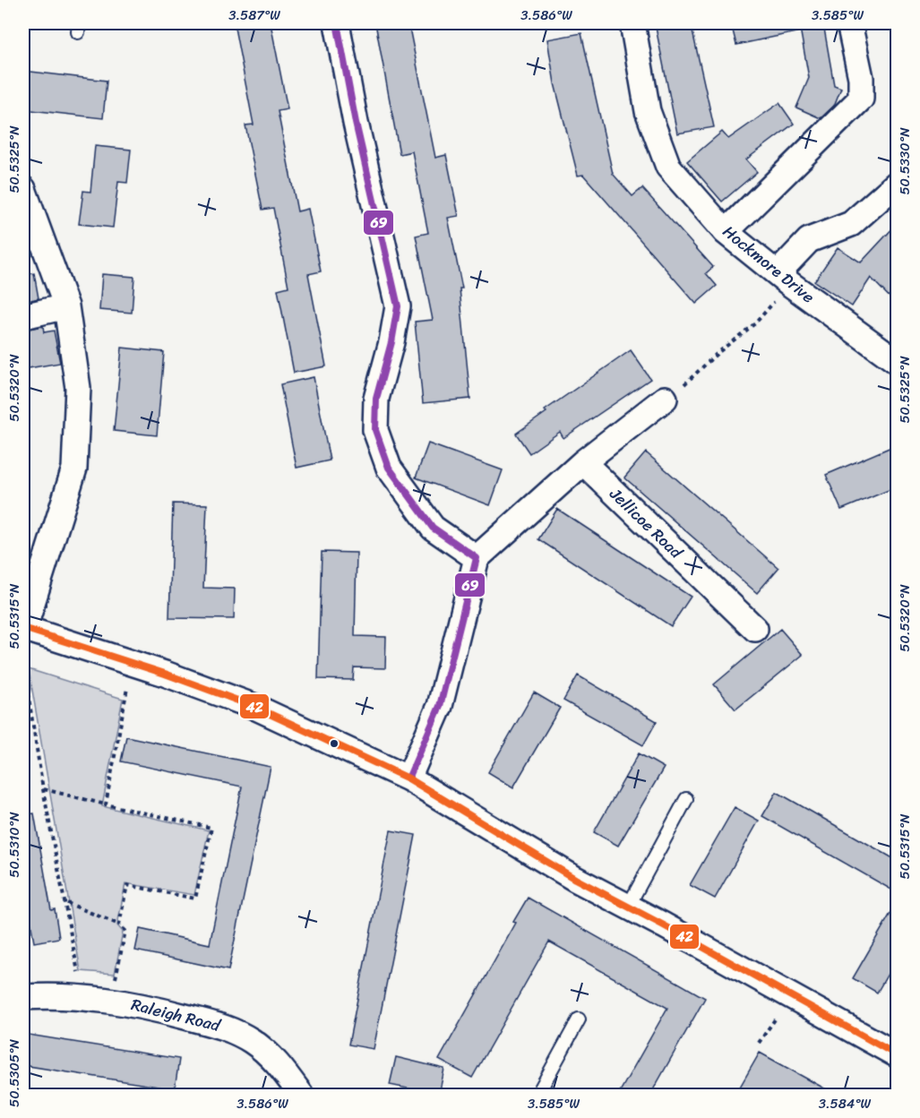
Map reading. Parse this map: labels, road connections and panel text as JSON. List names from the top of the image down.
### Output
{
  "streets": {
    "street": ["Hockmore Drive", "Jellicoe Road", "Raleigh Road"]
  },
  "lines": ["transit line 69", "transit line 42"],
  "coordinates": [
    "3.587°W",
    "3.586°W",
    "3.585°W",
    "50.5325°N",
    "50.5330°N",
    "50.5320°N",
    "50.5315°N",
    "50.5310°N",
    "50.5305°N",
    "3.584°W"
  ]
}
